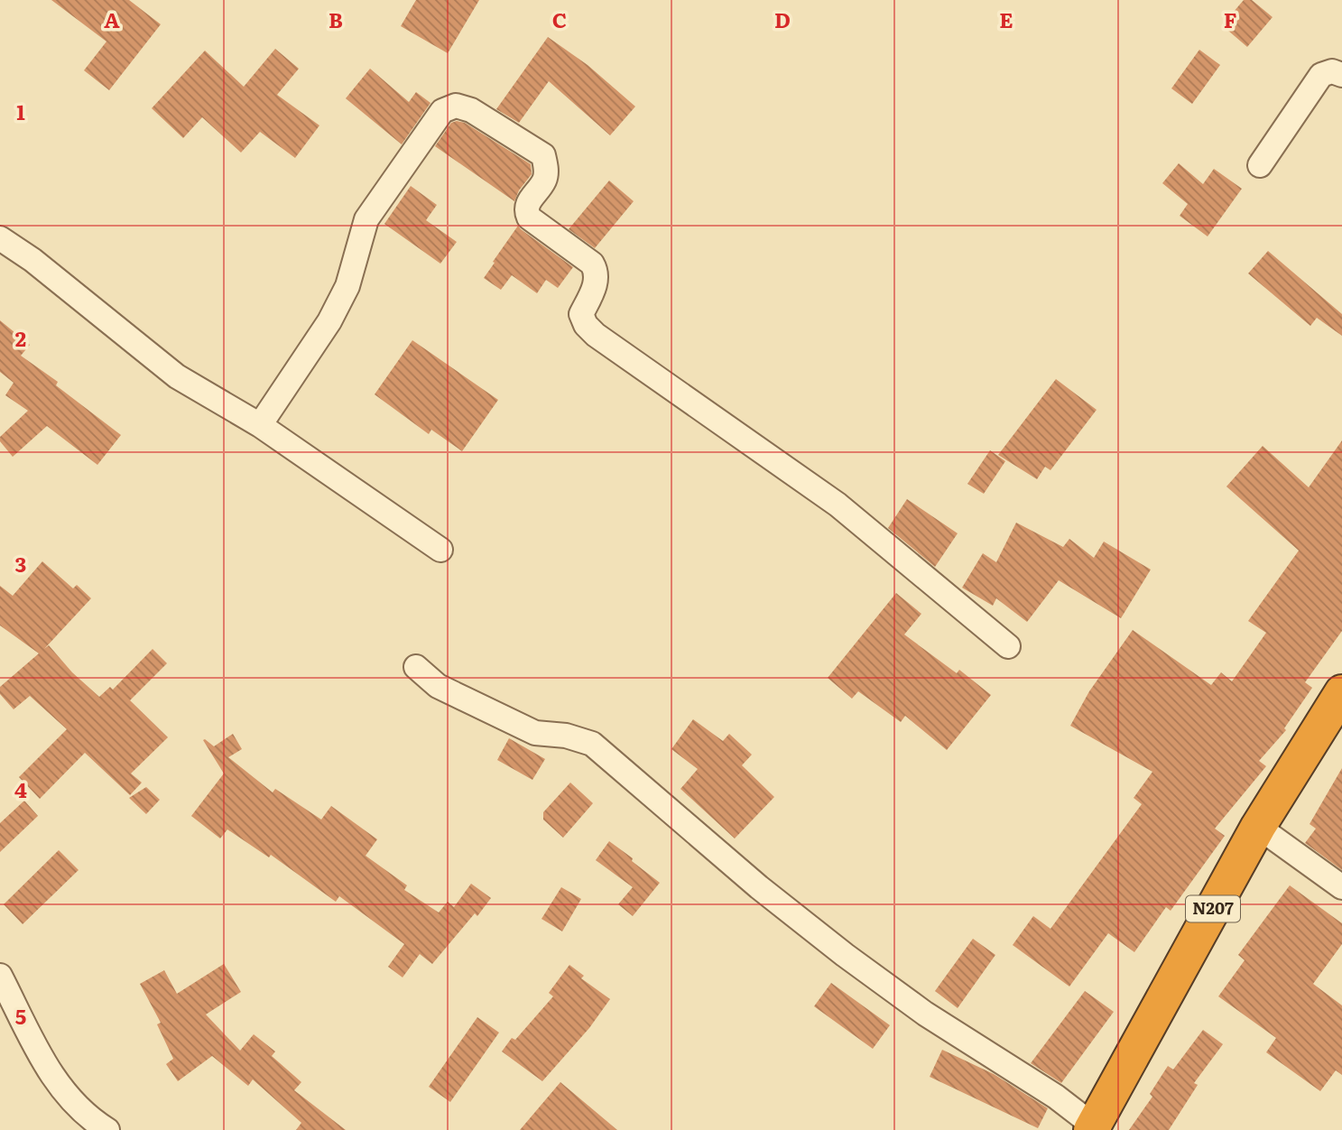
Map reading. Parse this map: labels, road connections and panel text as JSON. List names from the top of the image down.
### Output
{
  "streets": {
    "highway": ["N207"]
  },
  "grid": {
    "columns": [
      "A",
      "B",
      "C",
      "D",
      "E",
      "F"
    ],
    "rows": [
      "1",
      "2",
      "3",
      "4",
      "5"
    ]
  }
}
